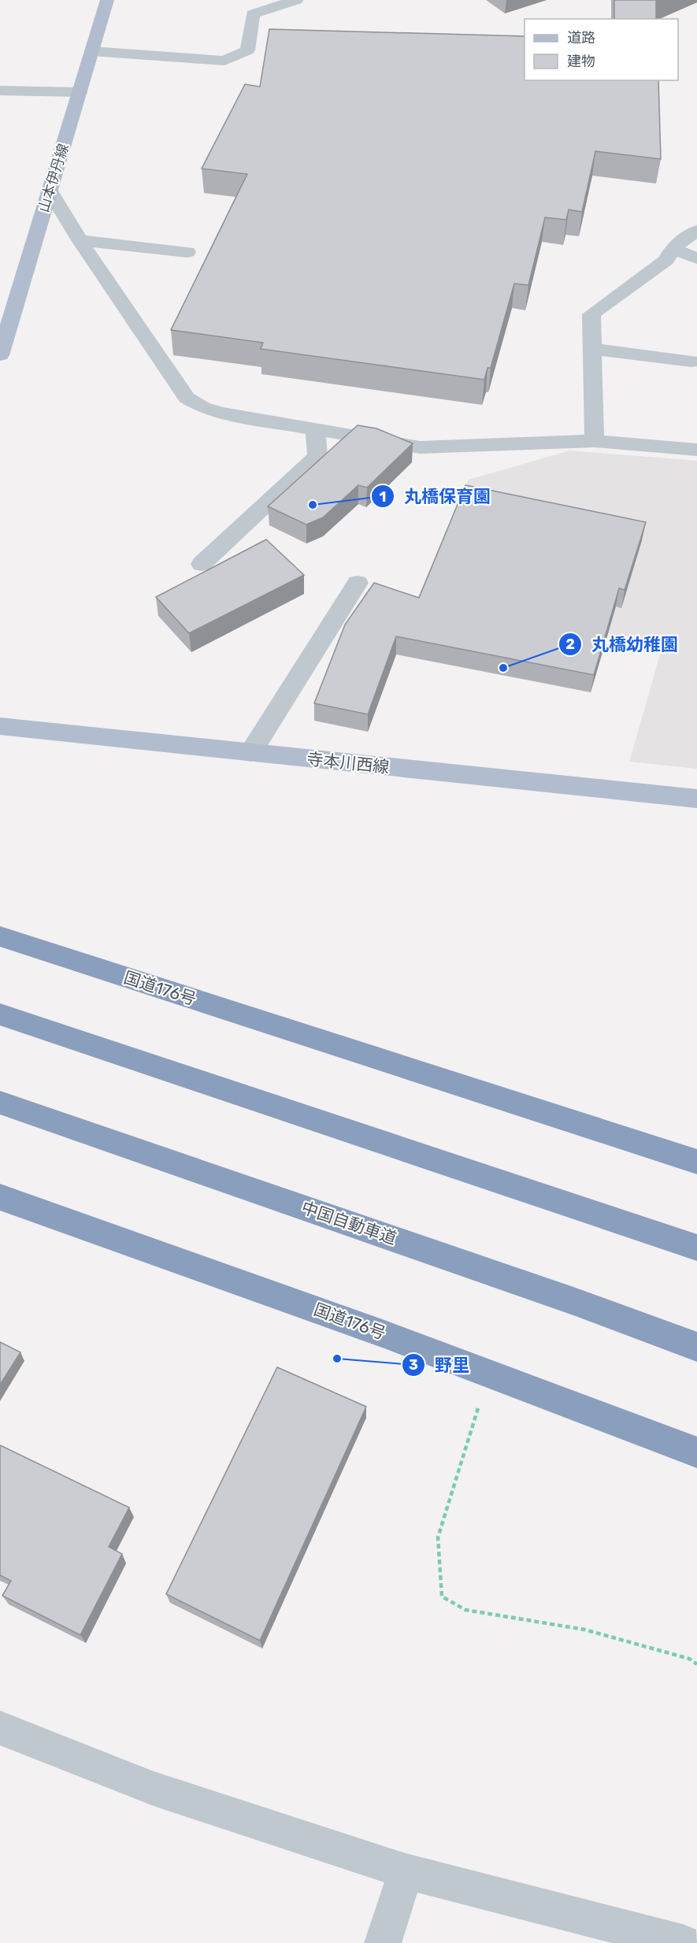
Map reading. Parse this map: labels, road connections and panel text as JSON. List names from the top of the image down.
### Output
{
  "streets": {
    "highway": ["国道176号", "中国自動車道"],
    "main road": ["山本伊丹線", "寺本川西線"]
  },
  "places": ["丸橋保育園", "丸橋幼稚園", "野里"],
  "legend": ["道路", "建物"]
}
